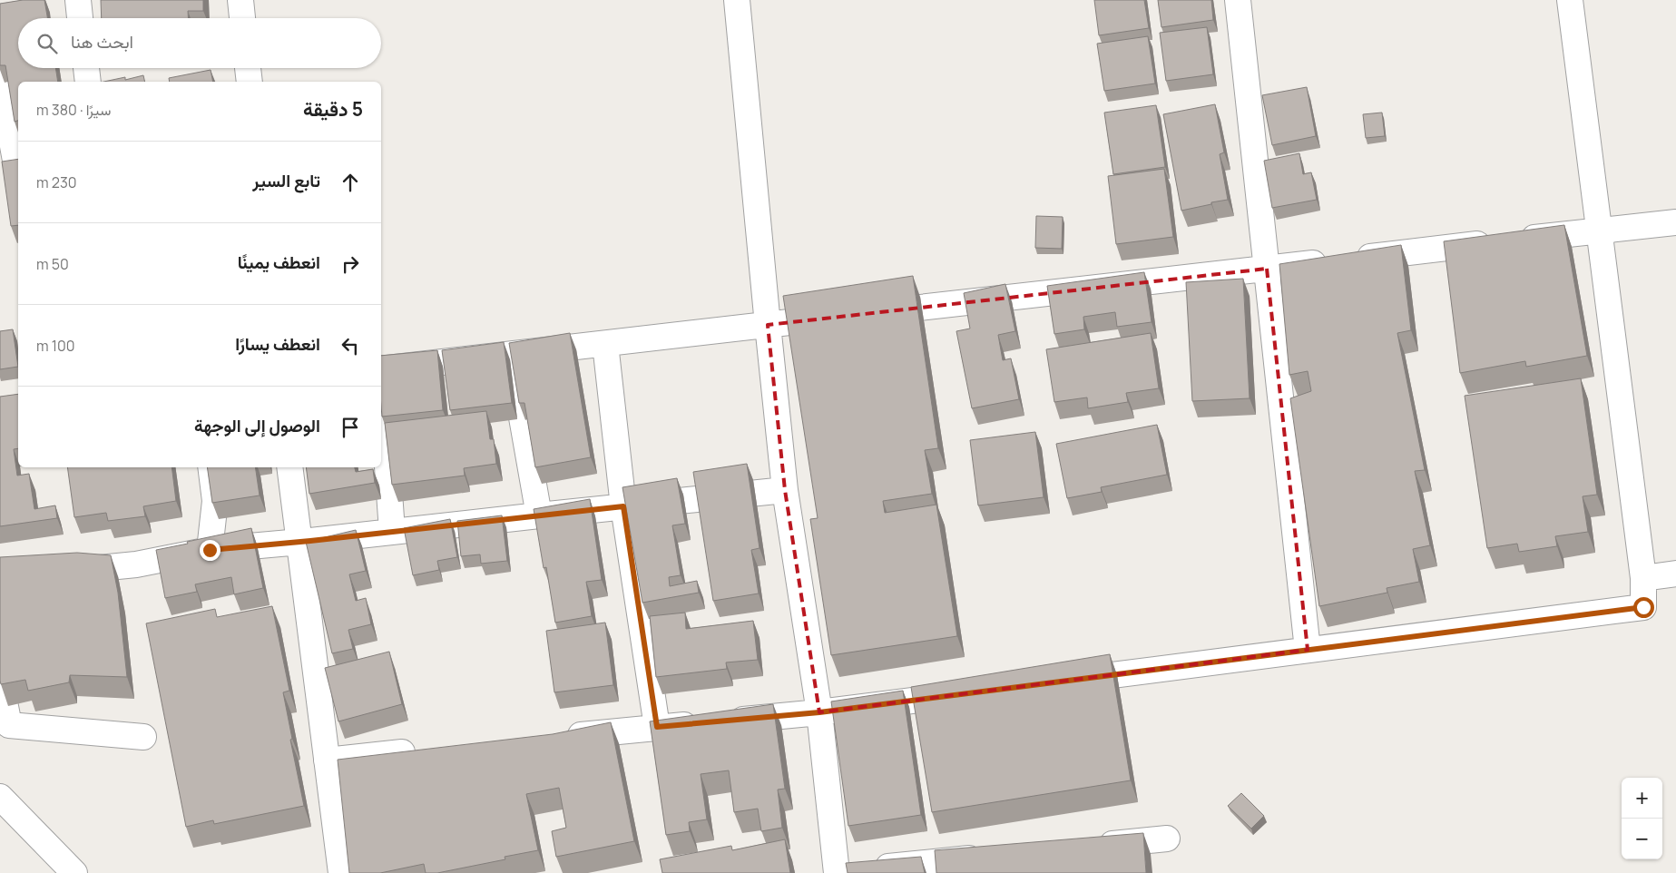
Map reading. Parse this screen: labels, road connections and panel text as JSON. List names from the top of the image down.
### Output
{
  "page": {
    "search": "ابحث هنا",
    "heading": ["5 دقيقة", "سيرًا · 380 m"],
    "list": [
      ["تابع السير", "230 m"],
      ["انعطف يمينًا", "50 m"],
      ["انعطف يسارًا", "100 m"],
      "الوصول إلى الوجهة"
    ],
    "map_buttons": ["+", "−"]
  }
}
